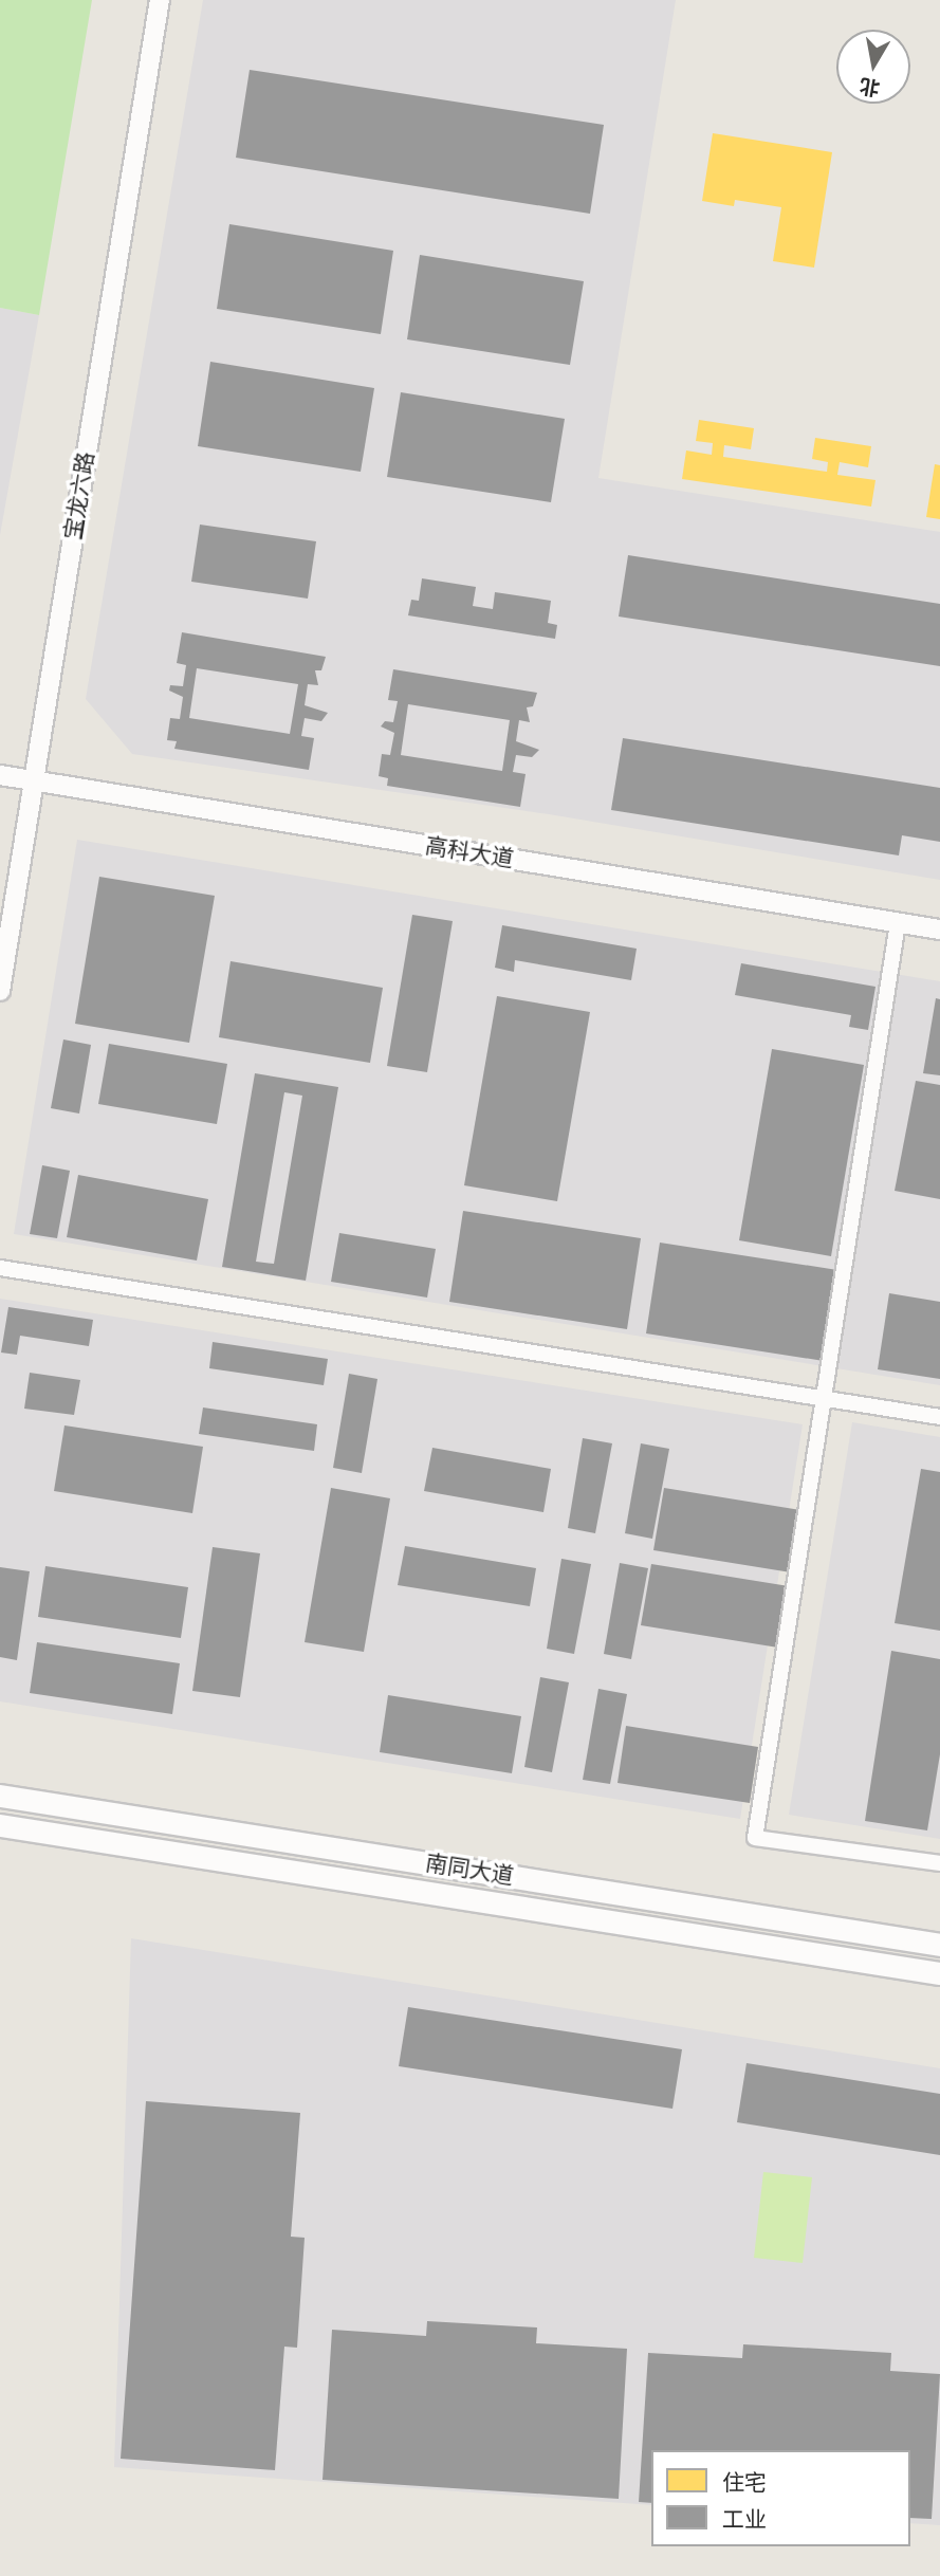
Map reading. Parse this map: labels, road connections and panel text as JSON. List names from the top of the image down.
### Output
{
  "streets": {
    "main road": ["南同大道"],
    "street": ["宝龙六路", "高科大道"]
  },
  "crossings": [
    ["宝龙六路", "高科大道"]
  ],
  "legend": ["住宅", "工业"],
  "north": "bottom"
}
